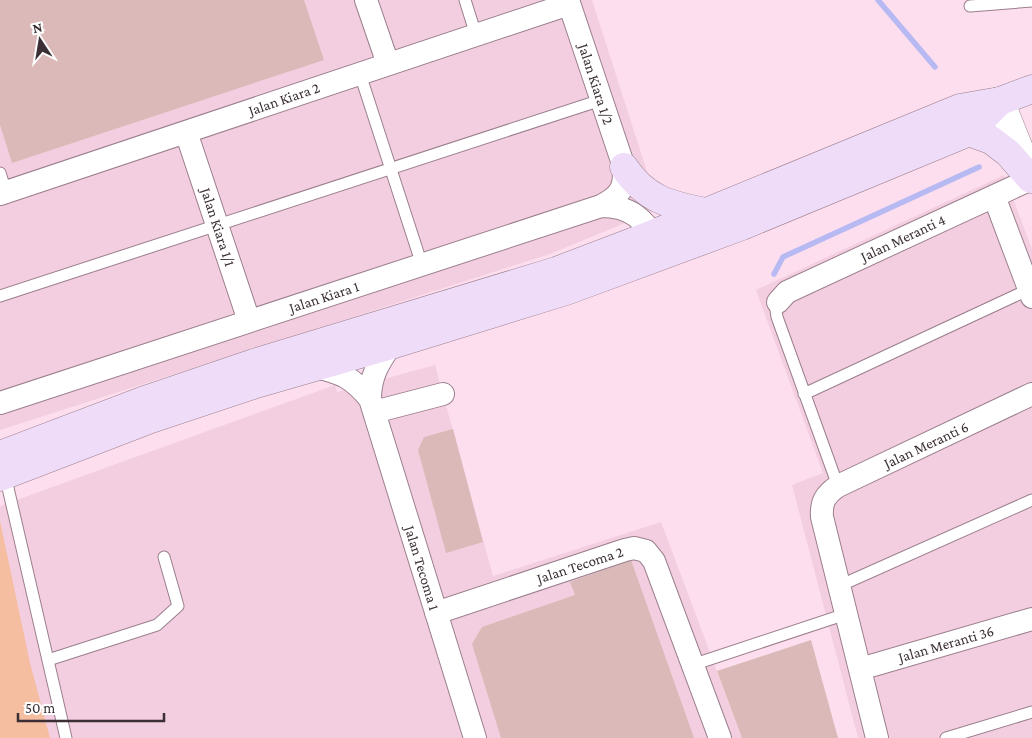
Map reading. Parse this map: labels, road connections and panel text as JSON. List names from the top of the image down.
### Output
{
  "streets": {
    "street": [
      "Jalan Kiara 1/2",
      "Jalan Kiara 2",
      "Jalan Kiara 1/1",
      "Jalan Meranti 4",
      "Jalan Kiara 1",
      "Jalan Meranti 6",
      "Jalan Tecoma 2",
      "Jalan Tecoma 1",
      "Jalan Meranti 36"
    ]
  },
  "crossings": [
    ["Jalan Kiara 1/2", "Jalan Kiara 2"],
    ["Jalan Kiara 1/2", "Jalan Kiara 1"],
    ["Jalan Kiara 2", "Jalan Kiara 1/1"],
    ["Jalan Kiara 1/1", "Jalan Kiara 1"],
    ["Jalan Tecoma 2", "Jalan Tecoma 1"]
  ],
  "scale_bar": "50 m",
  "north": "top"
}
